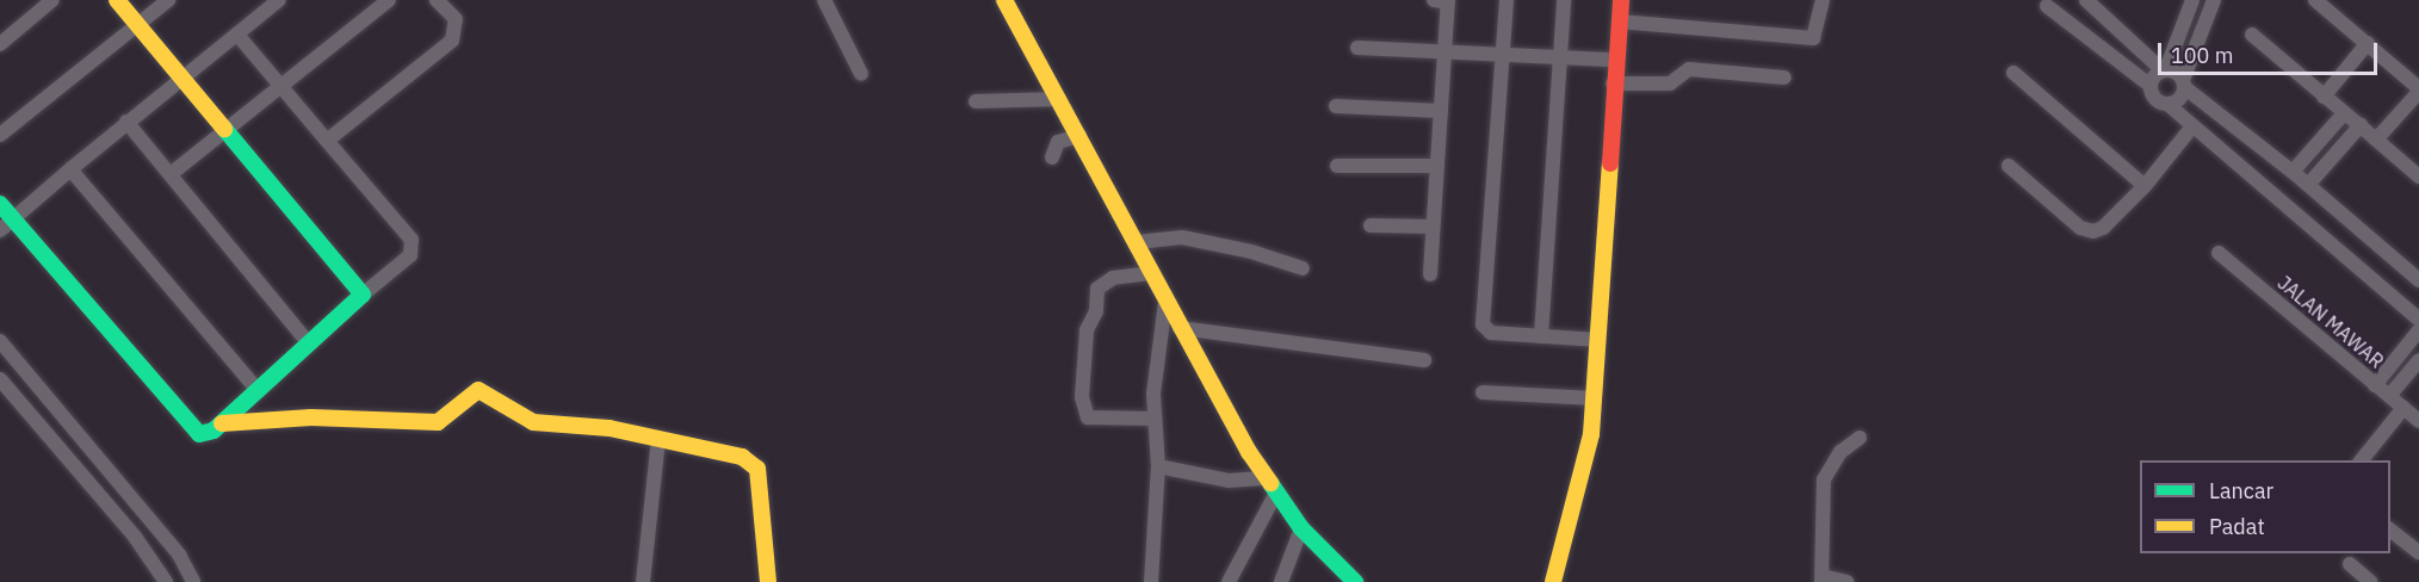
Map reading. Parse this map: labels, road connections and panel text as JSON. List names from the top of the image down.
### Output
{
  "streets": {
    "street": ["JALAN MAWAR"]
  },
  "legend": ["Lancar", "Padat"],
  "scale_bar": "100 m"
}
